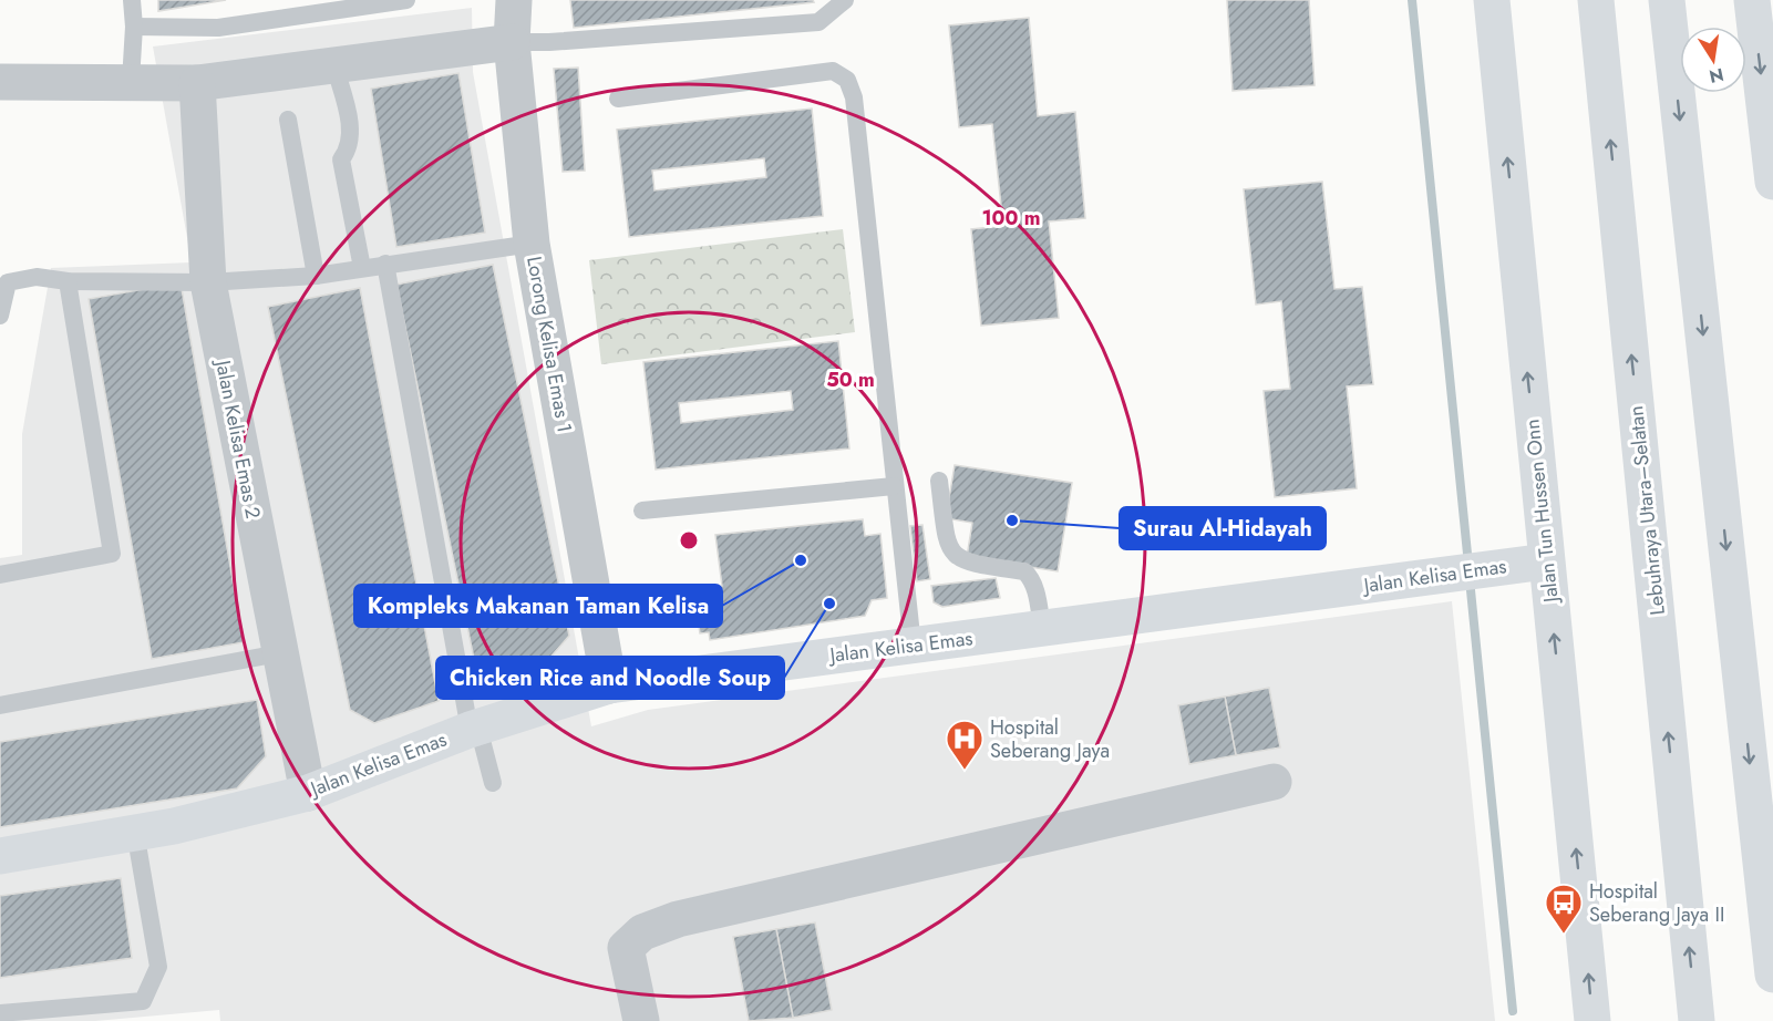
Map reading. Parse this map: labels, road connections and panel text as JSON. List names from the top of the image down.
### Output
{
  "streets": {
    "main road": ["Jalan Tun Hussen Onn", "Lebuhraya Utara–Selatan", "Jalan Kelisa Emas"],
    "street": ["Lorong Kelisa Emas 1", "Jalan Kelisa Emas 2"]
  },
  "crossings": [
    ["Lorong Kelisa Emas 1", "Jalan Kelisa Emas"],
    ["Jalan Kelisa Emas 2", "Jalan Kelisa Emas"],
    ["Jalan Tun Hussen Onn", "Jalan Kelisa Emas"]
  ],
  "places": {
    "other": ["Surau Al-Hidayah", "Kompleks Makanan Taman Kelisa", "Chicken Rice and Noodle Soup"],
    "hospital": ["Hospital Seberang Jaya"],
    "bus stop": ["Hospital Seberang Jaya II"]
  },
  "north": "bottom",
  "rings": ["100 m", "50 m"]
}
